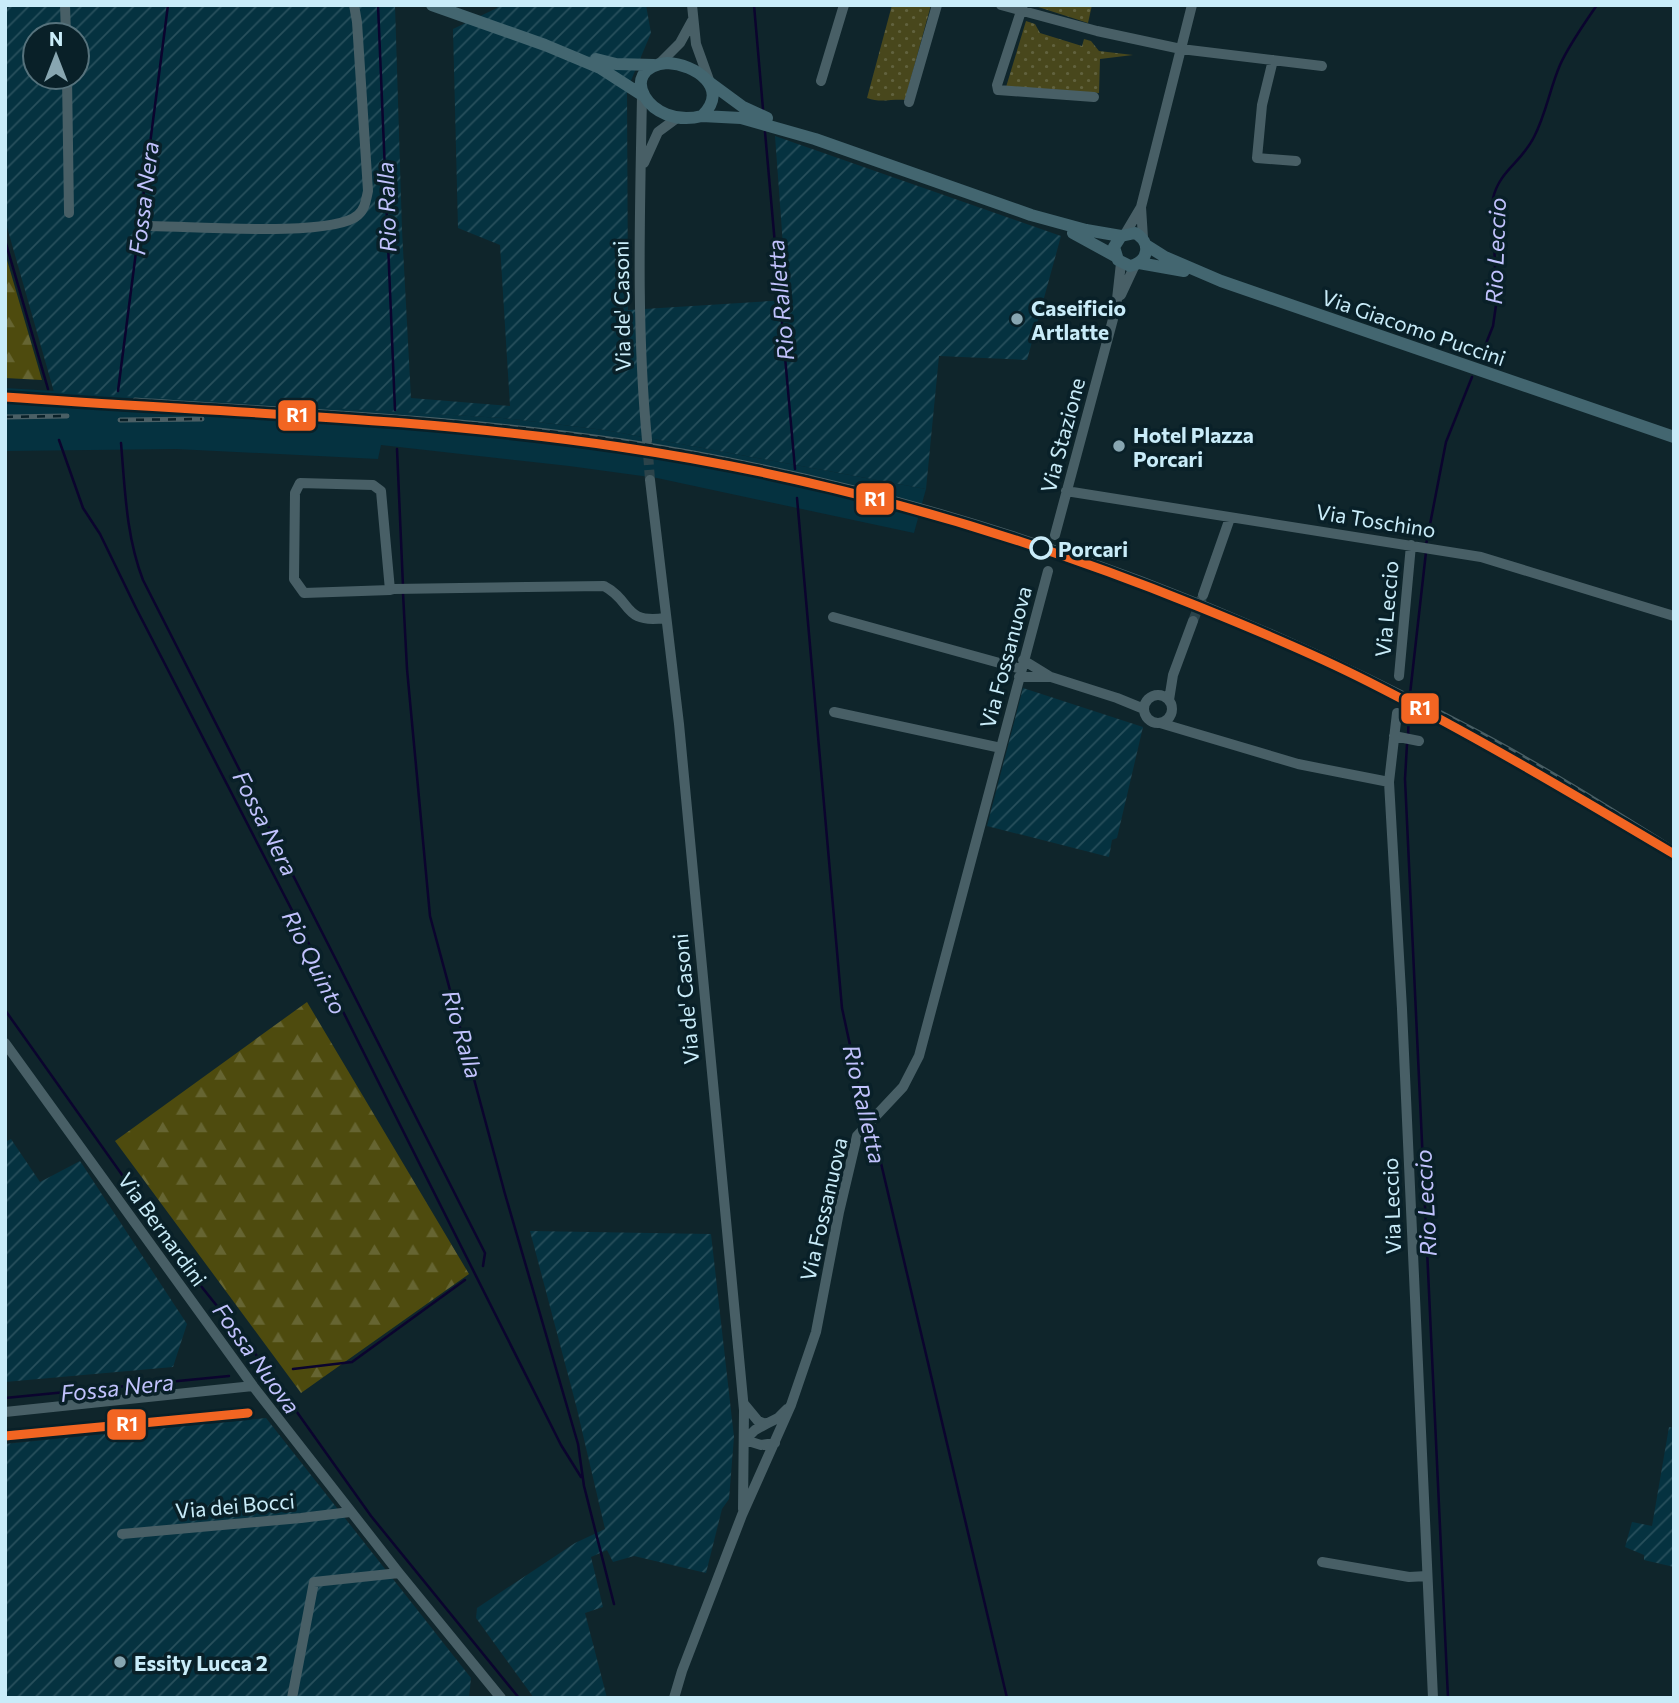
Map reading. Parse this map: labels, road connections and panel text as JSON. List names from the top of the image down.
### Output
{
  "streets": {
    "main road": ["Via Giacomo Puccini"],
    "street": [
      "Via de' Casoni",
      "Via Stazione",
      "Via Toschino",
      "Via Leccio",
      "Via Fossanuova",
      "Via Bernardini",
      "Via dei Bocci"
    ]
  },
  "crossings": [
    ["Via de' Casoni", "Via Fossanuova"],
    ["Via Giacomo Puccini", "Via Stazione"],
    ["Via Stazione", "Via Toschino"],
    ["Via Toschino", "Via Leccio"],
    ["Via Bernardini", "Via dei Bocci"]
  ],
  "water": [
    "Fossa Nera",
    "Rio Ralla",
    "Rio Leccio",
    "Rio Ralletta",
    "Rio Quinto",
    "Fossa Nuova"
  ],
  "places": [
    "Caseificio Artlatte",
    "Hotel Plazza Porcari",
    "Porcari",
    "Essity Lucca 2"
  ],
  "lines": ["transit line R1"],
  "north": "top"
}
